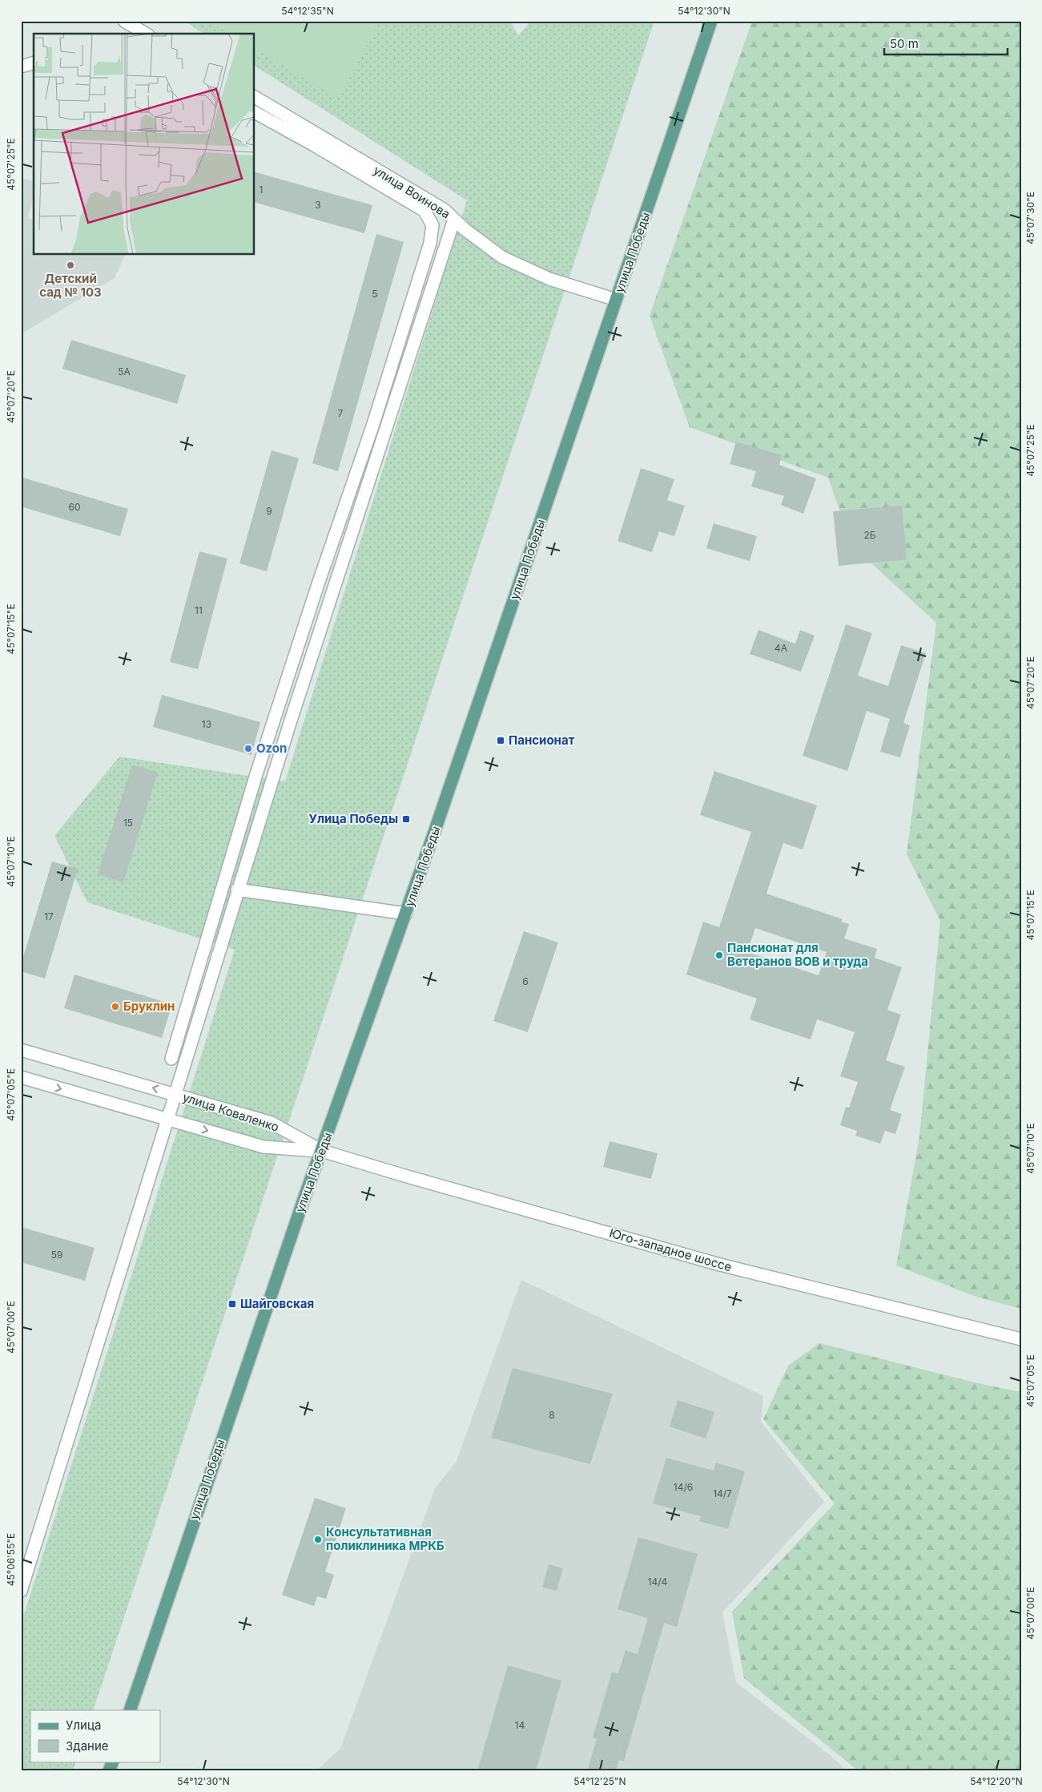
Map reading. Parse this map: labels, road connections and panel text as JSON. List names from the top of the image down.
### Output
{
  "streets": {
    "main road": ["улица Победы"],
    "street": ["улица Воинова", "улица Коваленко", "Юго-западное шоссе"]
  },
  "crossings": [
    ["улица Воинова", "улица Победы"],
    ["улица Победы", "улица Коваленко"],
    ["улица Победы", "Юго-западное шоссе"],
    ["улица Коваленко", "Юго-западное шоссе"]
  ],
  "places": {
    "other": [
      "Детский сад № 103",
      "Ozon",
      "Пансионат для Ветеранов ВОВ и труда",
      "Бруклин",
      "Консультативная поликлиника МРКБ"
    ],
    "transit": ["Пансионат", "Улица Победы", "Шайговская"]
  },
  "house_numbers": [
    "1",
    "3",
    "5",
    "5А",
    "7",
    "60",
    "9",
    "2Б",
    "11",
    "4А",
    "13",
    "15",
    "17",
    "6",
    "59",
    "8",
    "14/6",
    "14/7",
    "14/4",
    "14"
  ],
  "legend": ["Улица", "Здание"],
  "scale_bar": "50 m",
  "coordinates": [
    "54°12'35\"N",
    "54°12'30\"N",
    "45°07'25\"E",
    "45°07'30\"E",
    "45°07'20\"E",
    "45°07'15\"E",
    "45°07'10\"E",
    "45°07'05\"E",
    "45°07'00\"E",
    "45°06'55\"E",
    "54°12'25\"N",
    "54°12'20\"N"
  ]
}
